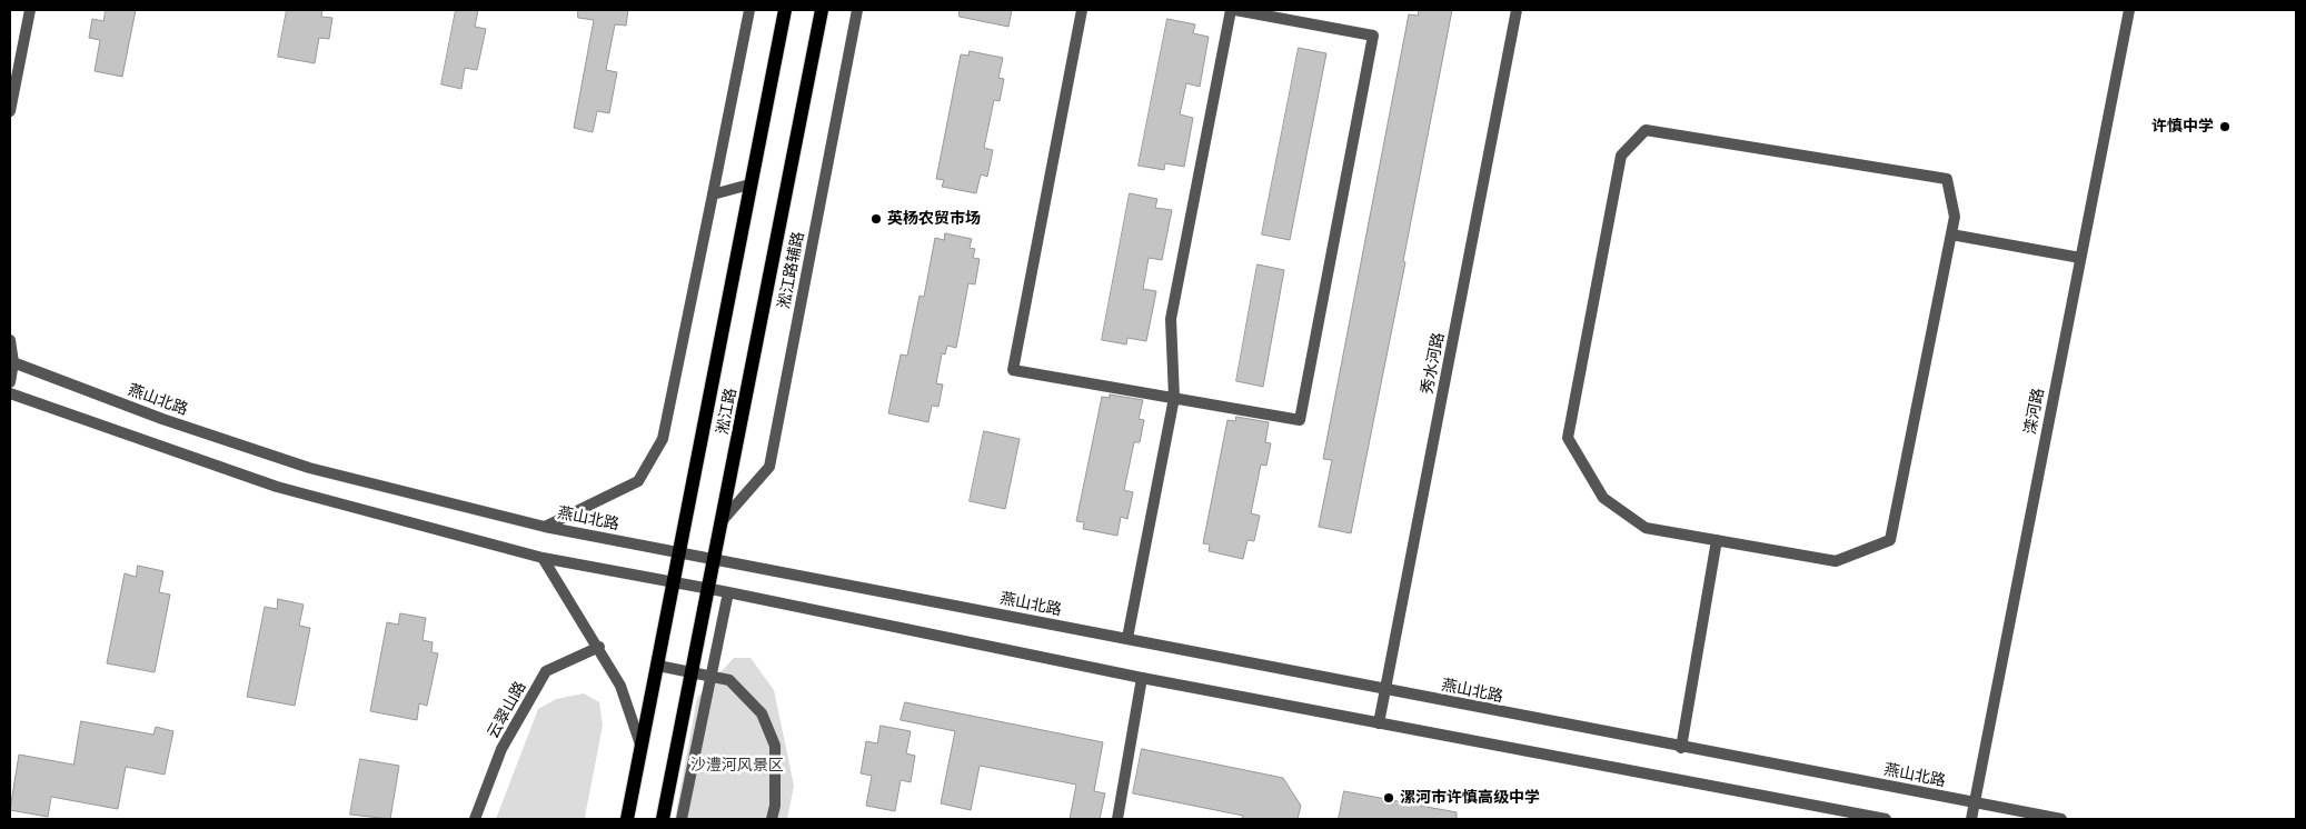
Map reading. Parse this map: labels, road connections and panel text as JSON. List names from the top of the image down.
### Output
{
  "streets": {
    "main road": ["淞江路"],
    "street": [
      "淞江路辅路",
      "秀水河路",
      "燕山北路",
      "滦河路",
      "云翠山路"
    ]
  },
  "crossings": [
    ["淞江路辅路", "淞江路"],
    ["秀水河路", "燕山北路"],
    ["燕山北路", "淞江路"],
    ["燕山北路", "滦河路"]
  ],
  "parks": ["沙澧河风景区"],
  "places": ["许慎中学", "英杨农贸市场", "漯河市许慎高级中学"]
}
